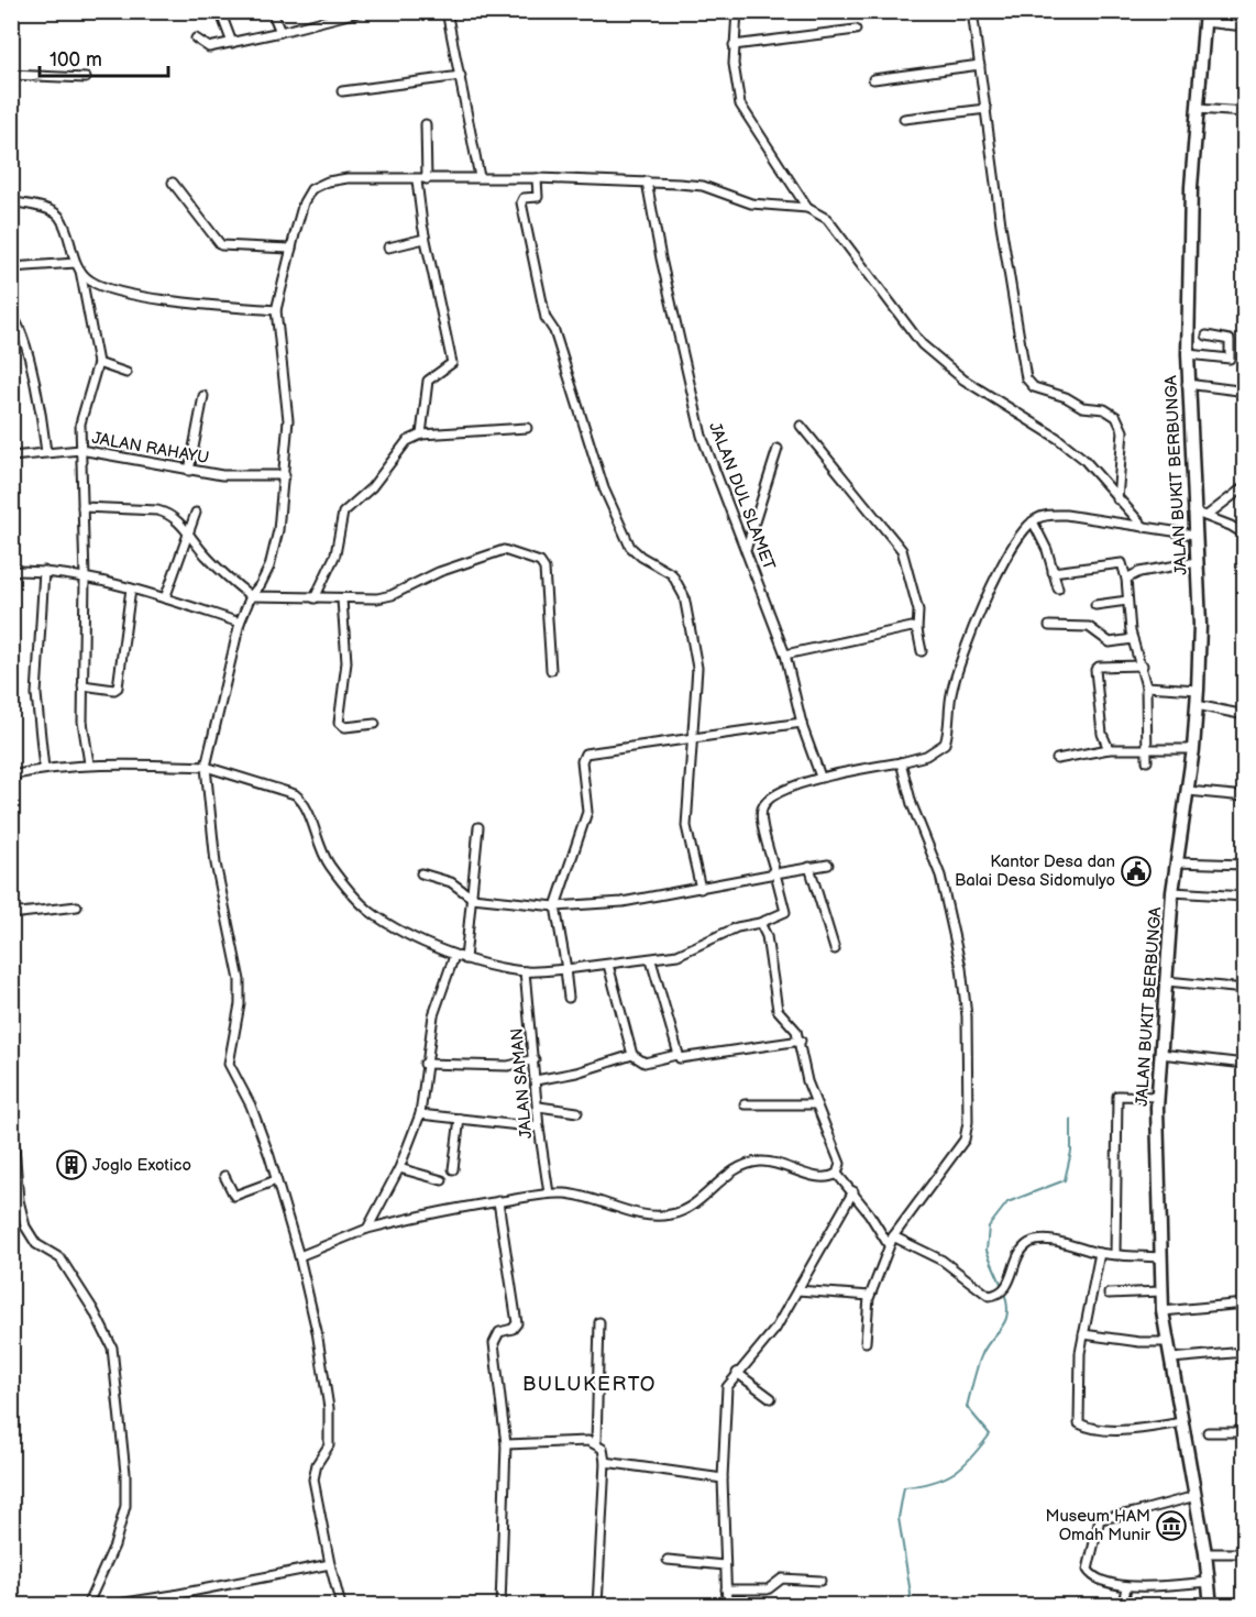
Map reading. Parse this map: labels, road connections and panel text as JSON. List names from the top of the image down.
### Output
{
  "streets": {
    "main road": ["JALAN BUKIT BERBUNGA"],
    "street": ["JALAN RAHAYU", "JALAN DUL SLAMET", "JALAN SAMAN"]
  },
  "districts": ["BULUKERTO"],
  "places": {
    "public building": ["Kantor Desa dan Balai Desa Sidomulyo"],
    "building": ["Joglo Exotico"],
    "museum": ["Museum HAM Omah Munir"]
  },
  "scale_bar": "100 m"
}
